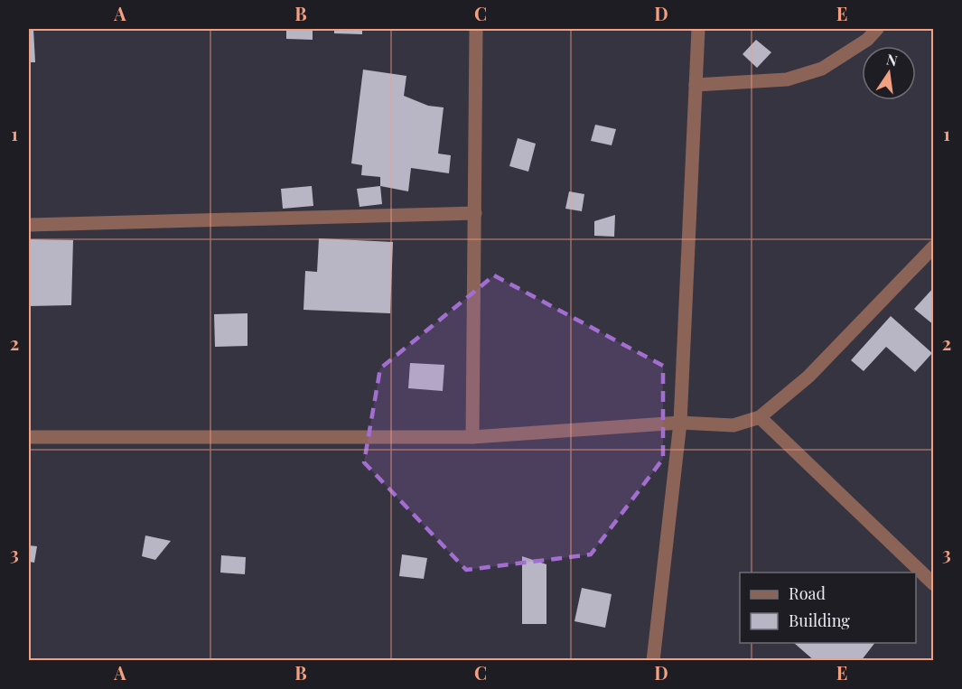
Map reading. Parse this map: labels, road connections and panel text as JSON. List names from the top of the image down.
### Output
{
  "legend": ["Road", "Building"],
  "north": "top",
  "grid": {
    "columns": [
      "A",
      "B",
      "C",
      "D",
      "E"
    ],
    "rows": ["1", "2", "3"]
  }
}
